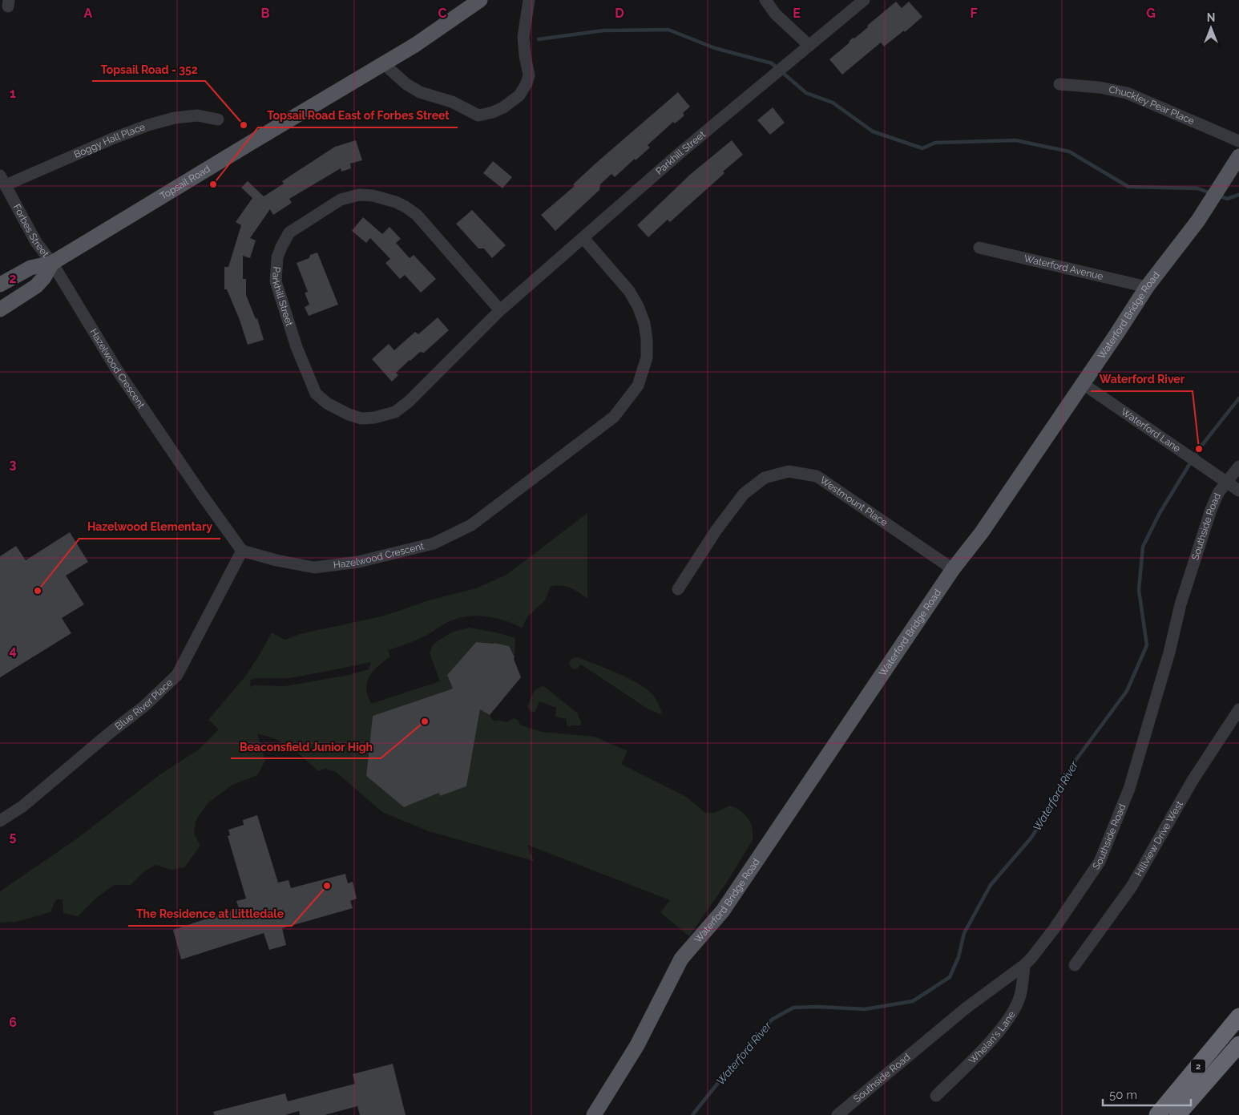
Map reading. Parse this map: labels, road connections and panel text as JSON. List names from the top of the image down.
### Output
{
  "streets": {
    "highway": ["2"],
    "main road": ["Topsail Road", "Waterford Bridge Road"],
    "street": [
      "Chuckley Pear Place",
      "Boggy Hall Place",
      "Parkhill Street",
      "Forbes Street",
      "Waterford Avenue",
      "Hazelwood Crescent",
      "Waterford Lane",
      "Westmount Place",
      "Southside Road",
      "Blue River Place",
      "Hillview Drive West",
      "Whelan's Lane"
    ]
  },
  "crossings": [
    ["Boggy Hall Place", "Forbes Street"],
    ["Parkhill Street", "Hazelwood Crescent"],
    ["Topsail Road", "Forbes Street"],
    ["Topsail Road", "Hazelwood Crescent"],
    ["Forbes Street", "Hazelwood Crescent"],
    ["Waterford Avenue", "Waterford Bridge Road"],
    ["Waterford Bridge Road", "Waterford Lane"],
    ["Waterford Bridge Road", "Westmount Place"],
    ["Hazelwood Crescent", "Blue River Place"],
    ["Waterford Lane", "Southside Road"],
    ["Southside Road", "Whelan's Lane"]
  ],
  "water": ["Waterford River"],
  "places": [
    "Topsail Road - 352",
    "Topsail Road East of Forbes Street",
    "Waterford River",
    "Hazelwood Elementary",
    "Beaconsfield Junior High",
    "The Residence at Littledale"
  ],
  "scale_bar": "50 m",
  "north": "top",
  "grid": {
    "columns": [
      "A",
      "B",
      "C",
      "D",
      "E",
      "F",
      "G"
    ],
    "rows": [
      "1",
      "2",
      "3",
      "4",
      "5",
      "6"
    ]
  }
}
